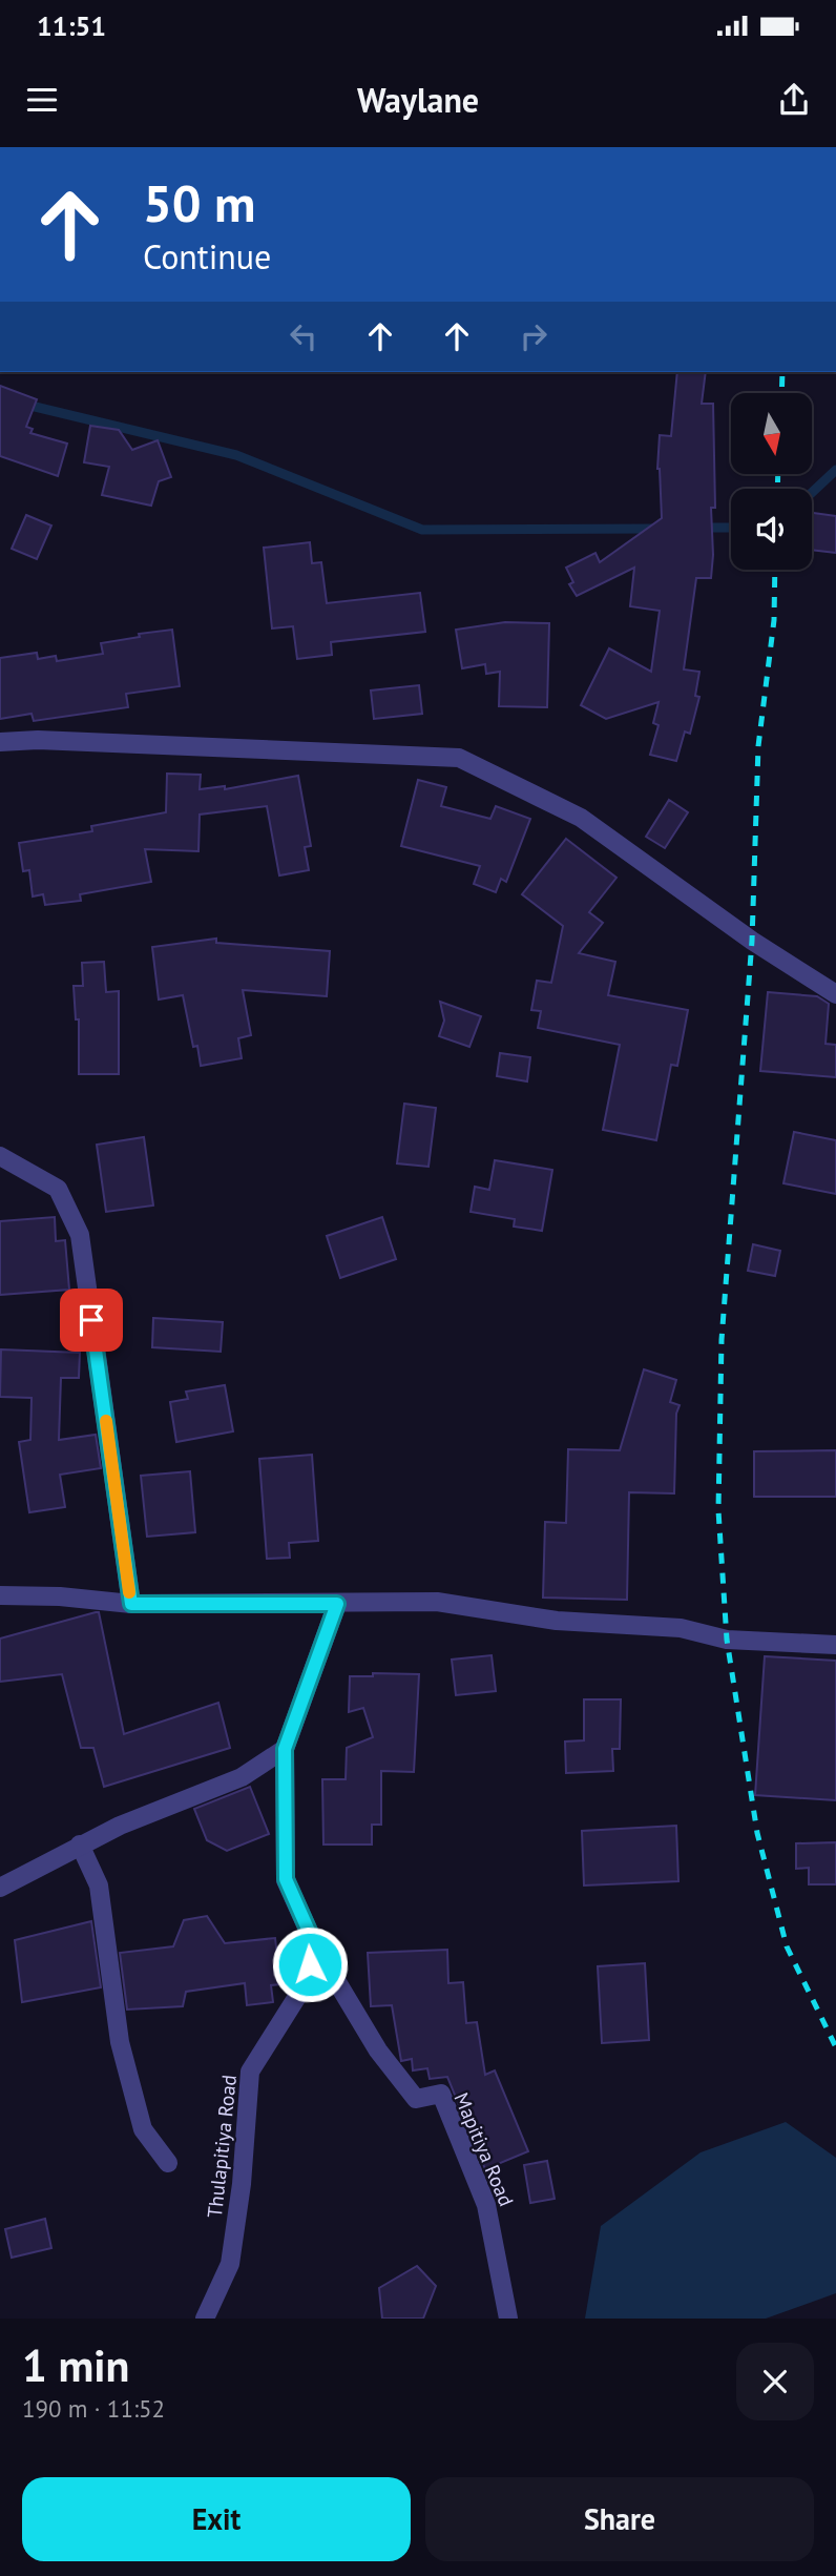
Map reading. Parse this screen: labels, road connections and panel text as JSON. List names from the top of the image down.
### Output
{
  "streets": {
    "street": ["Thulapitiya Road", "Mapitiya Road"]
  },
  "crossings": [
    ["Thulapitiya Road", "Mapitiya Road"]
  ],
  "north": "bottom",
  "page": {
    "status": "11:51",
    "header": "Waylane",
    "turn": ["50 m", "Continue"],
    "heading": ["1 min", "190 m · 11:52"],
    "buttons": ["Exit", "Share"]
  }
}
